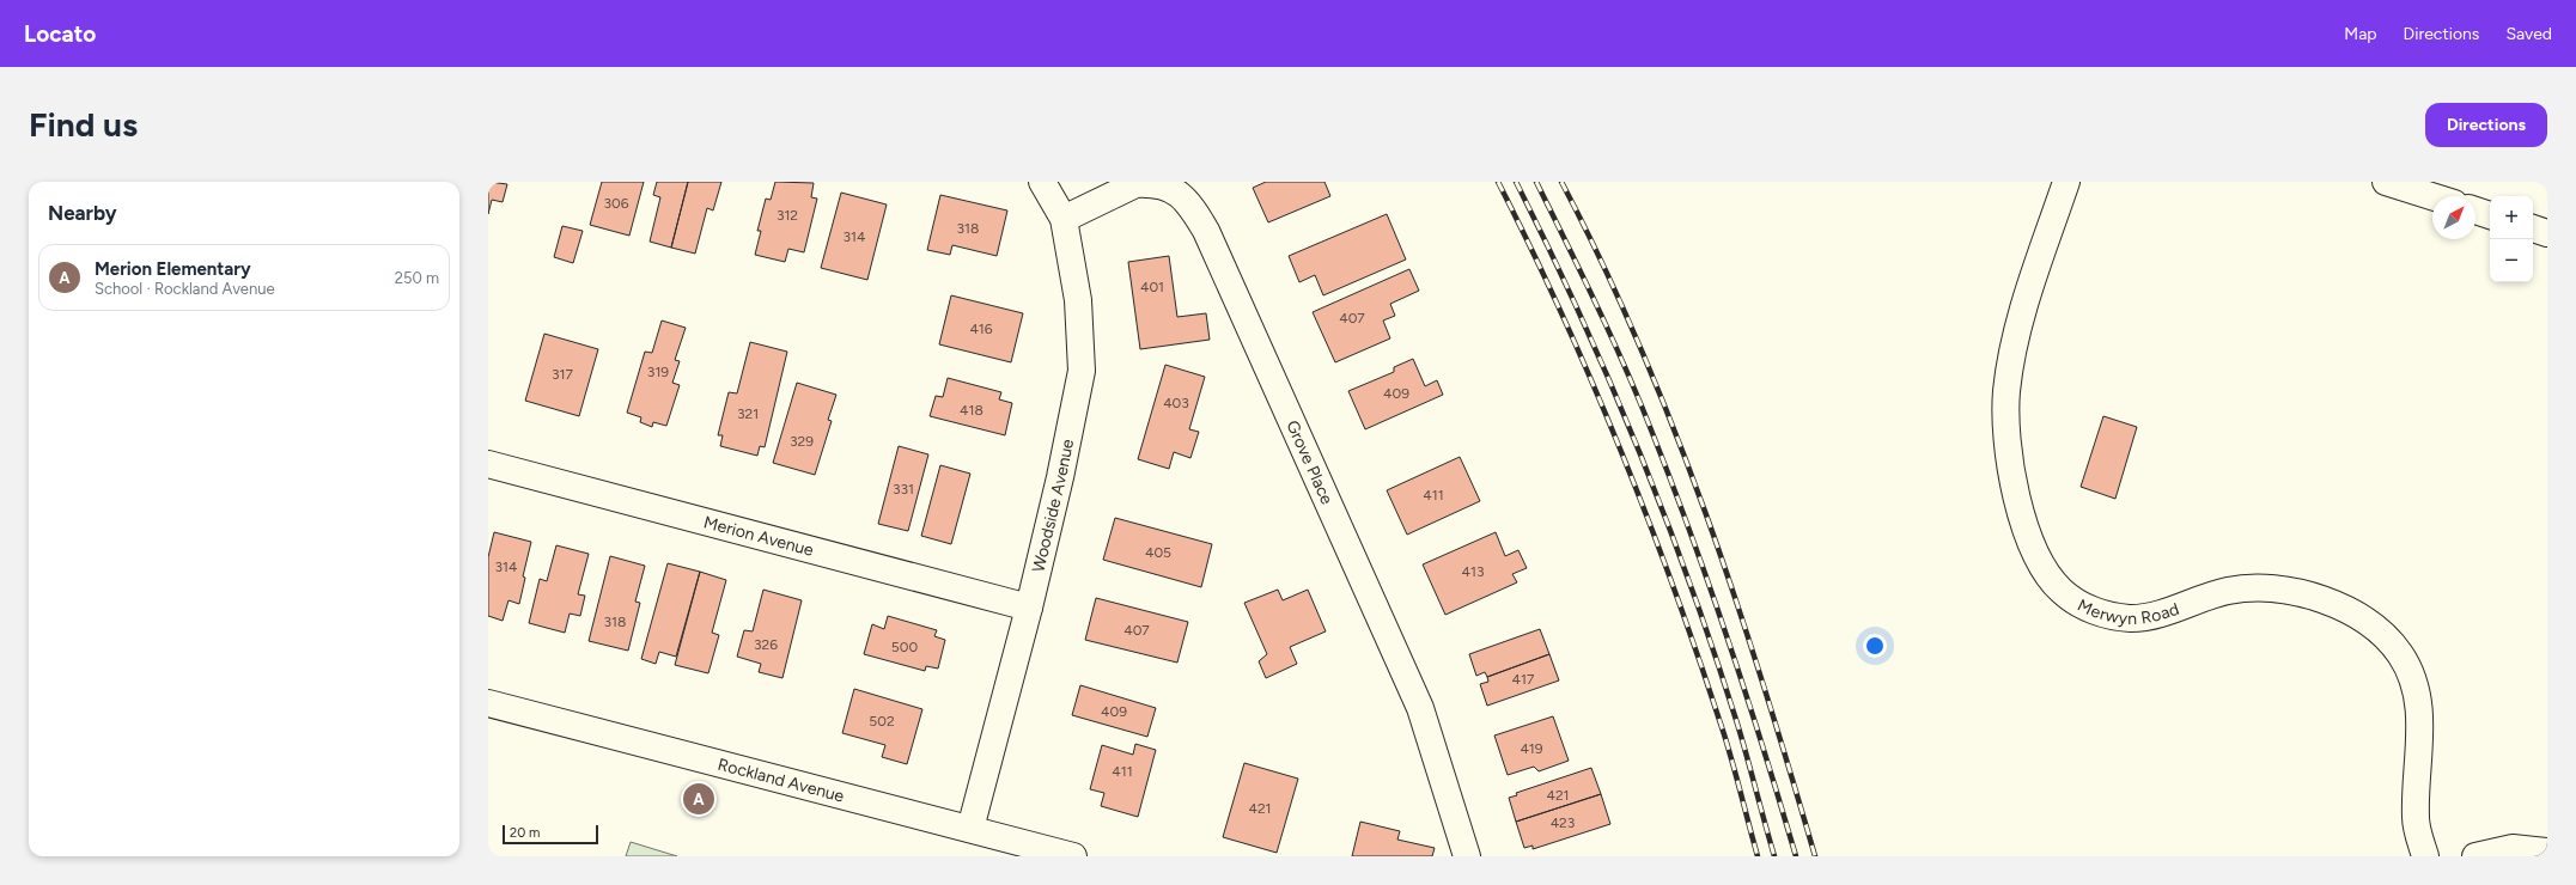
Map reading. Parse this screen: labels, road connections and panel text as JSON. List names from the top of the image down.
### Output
{
  "streets": {
    "street": [
      "Grove Place",
      "Woodside Avenue",
      "Merion Avenue",
      "Merwyn Road",
      "Rockland Avenue"
    ]
  },
  "crossings": [
    ["Grove Place", "Woodside Avenue"],
    ["Woodside Avenue", "Merion Avenue"],
    ["Woodside Avenue", "Rockland Avenue"]
  ],
  "house_numbers": [
    "306",
    "312",
    "318",
    "314",
    "401",
    "407",
    "416",
    "319",
    "317",
    "409",
    "403",
    "418",
    "321",
    "329",
    "331",
    "411",
    "405",
    "314",
    "413",
    "318",
    "407",
    "326",
    "500",
    "417",
    "409",
    "502",
    "419",
    "411",
    "421",
    "421",
    "423"
  ],
  "scale_bar": "20 m",
  "north": "top right",
  "page": {
    "header": "Locato",
    "nav": ["Map", "Directions", "Saved"],
    "buttons": "Directions",
    "title": "Find us",
    "heading": "Nearby",
    "map_buttons": ["+", "−"],
    "list": [
      {
        "mark": "A",
        "name": "Merion Elementary",
        "note": "School · Rockland Avenue",
        "value": "250 m"
      }
    ],
    "pins": "A",
    "scale": "20 m"
  }
}
